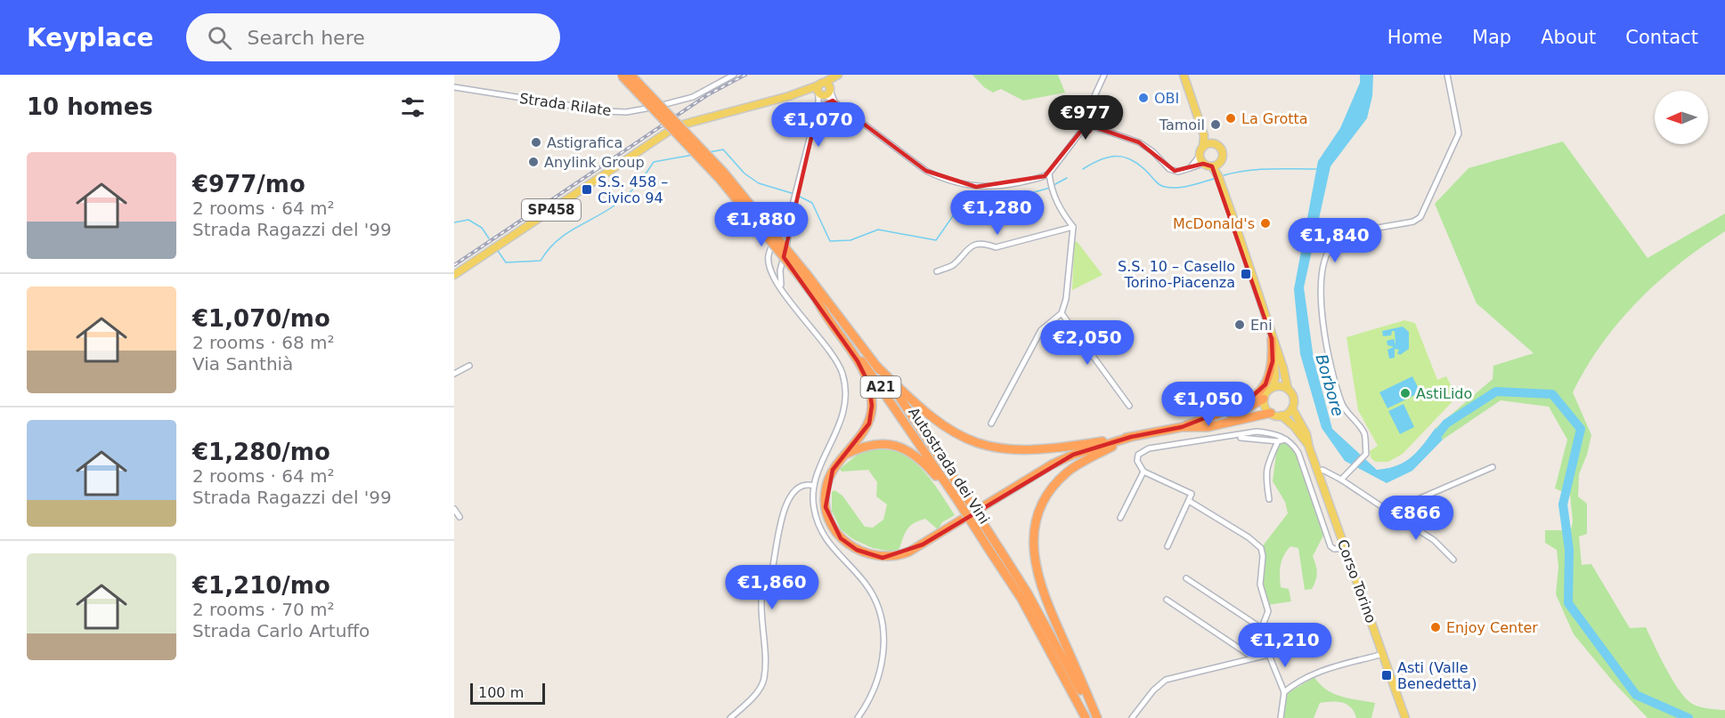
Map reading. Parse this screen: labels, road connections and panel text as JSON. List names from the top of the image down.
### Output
{
  "streets": {
    "highway": ["A21", "Autostrada dei Vini"],
    "main road": ["SP458", "Corso Torino"],
    "street": ["Strada Rilate"]
  },
  "water": ["Borbore"],
  "places": {
    "other": [
      "OBI",
      "La Grotta",
      "Tamoil",
      "Astigrafica",
      "Anylink Group",
      "McDonald's",
      "Eni",
      "AstiLido",
      "Enjoy Center"
    ],
    "transit": ["S.S. 458 – Civico 94", "S.S. 10 – Casello Torino-Piacenza", "Asti (Valle Benedetta)"]
  },
  "scale_bar": "100 m",
  "north": "left",
  "page": {
    "header": "Keyplace",
    "search": "Search here",
    "nav": [
      "Home",
      "Map",
      "About",
      "Contact"
    ],
    "heading": "10 homes",
    "price": [
      "€977",
      "€1,070",
      "€1,280",
      "€1,880",
      "€1,840",
      "€2,050",
      "€1,050",
      "€866",
      "€1,860",
      "€1,210"
    ],
    "list": [
      {
        "name": "€977/mo",
        "note": "2 rooms · 64 m² · Strada Ragazzi del '99"
      },
      {
        "name": "€1,070/mo",
        "note": "2 rooms · 68 m² · Via Santhià"
      },
      {
        "name": "€1,280/mo",
        "note": "2 rooms · 64 m² · Strada Ragazzi del '99"
      },
      {
        "name": "€1,210/mo",
        "note": "2 rooms · 70 m² · Strada Carlo Artuffo"
      }
    ],
    "scale": "100 m"
  }
}
